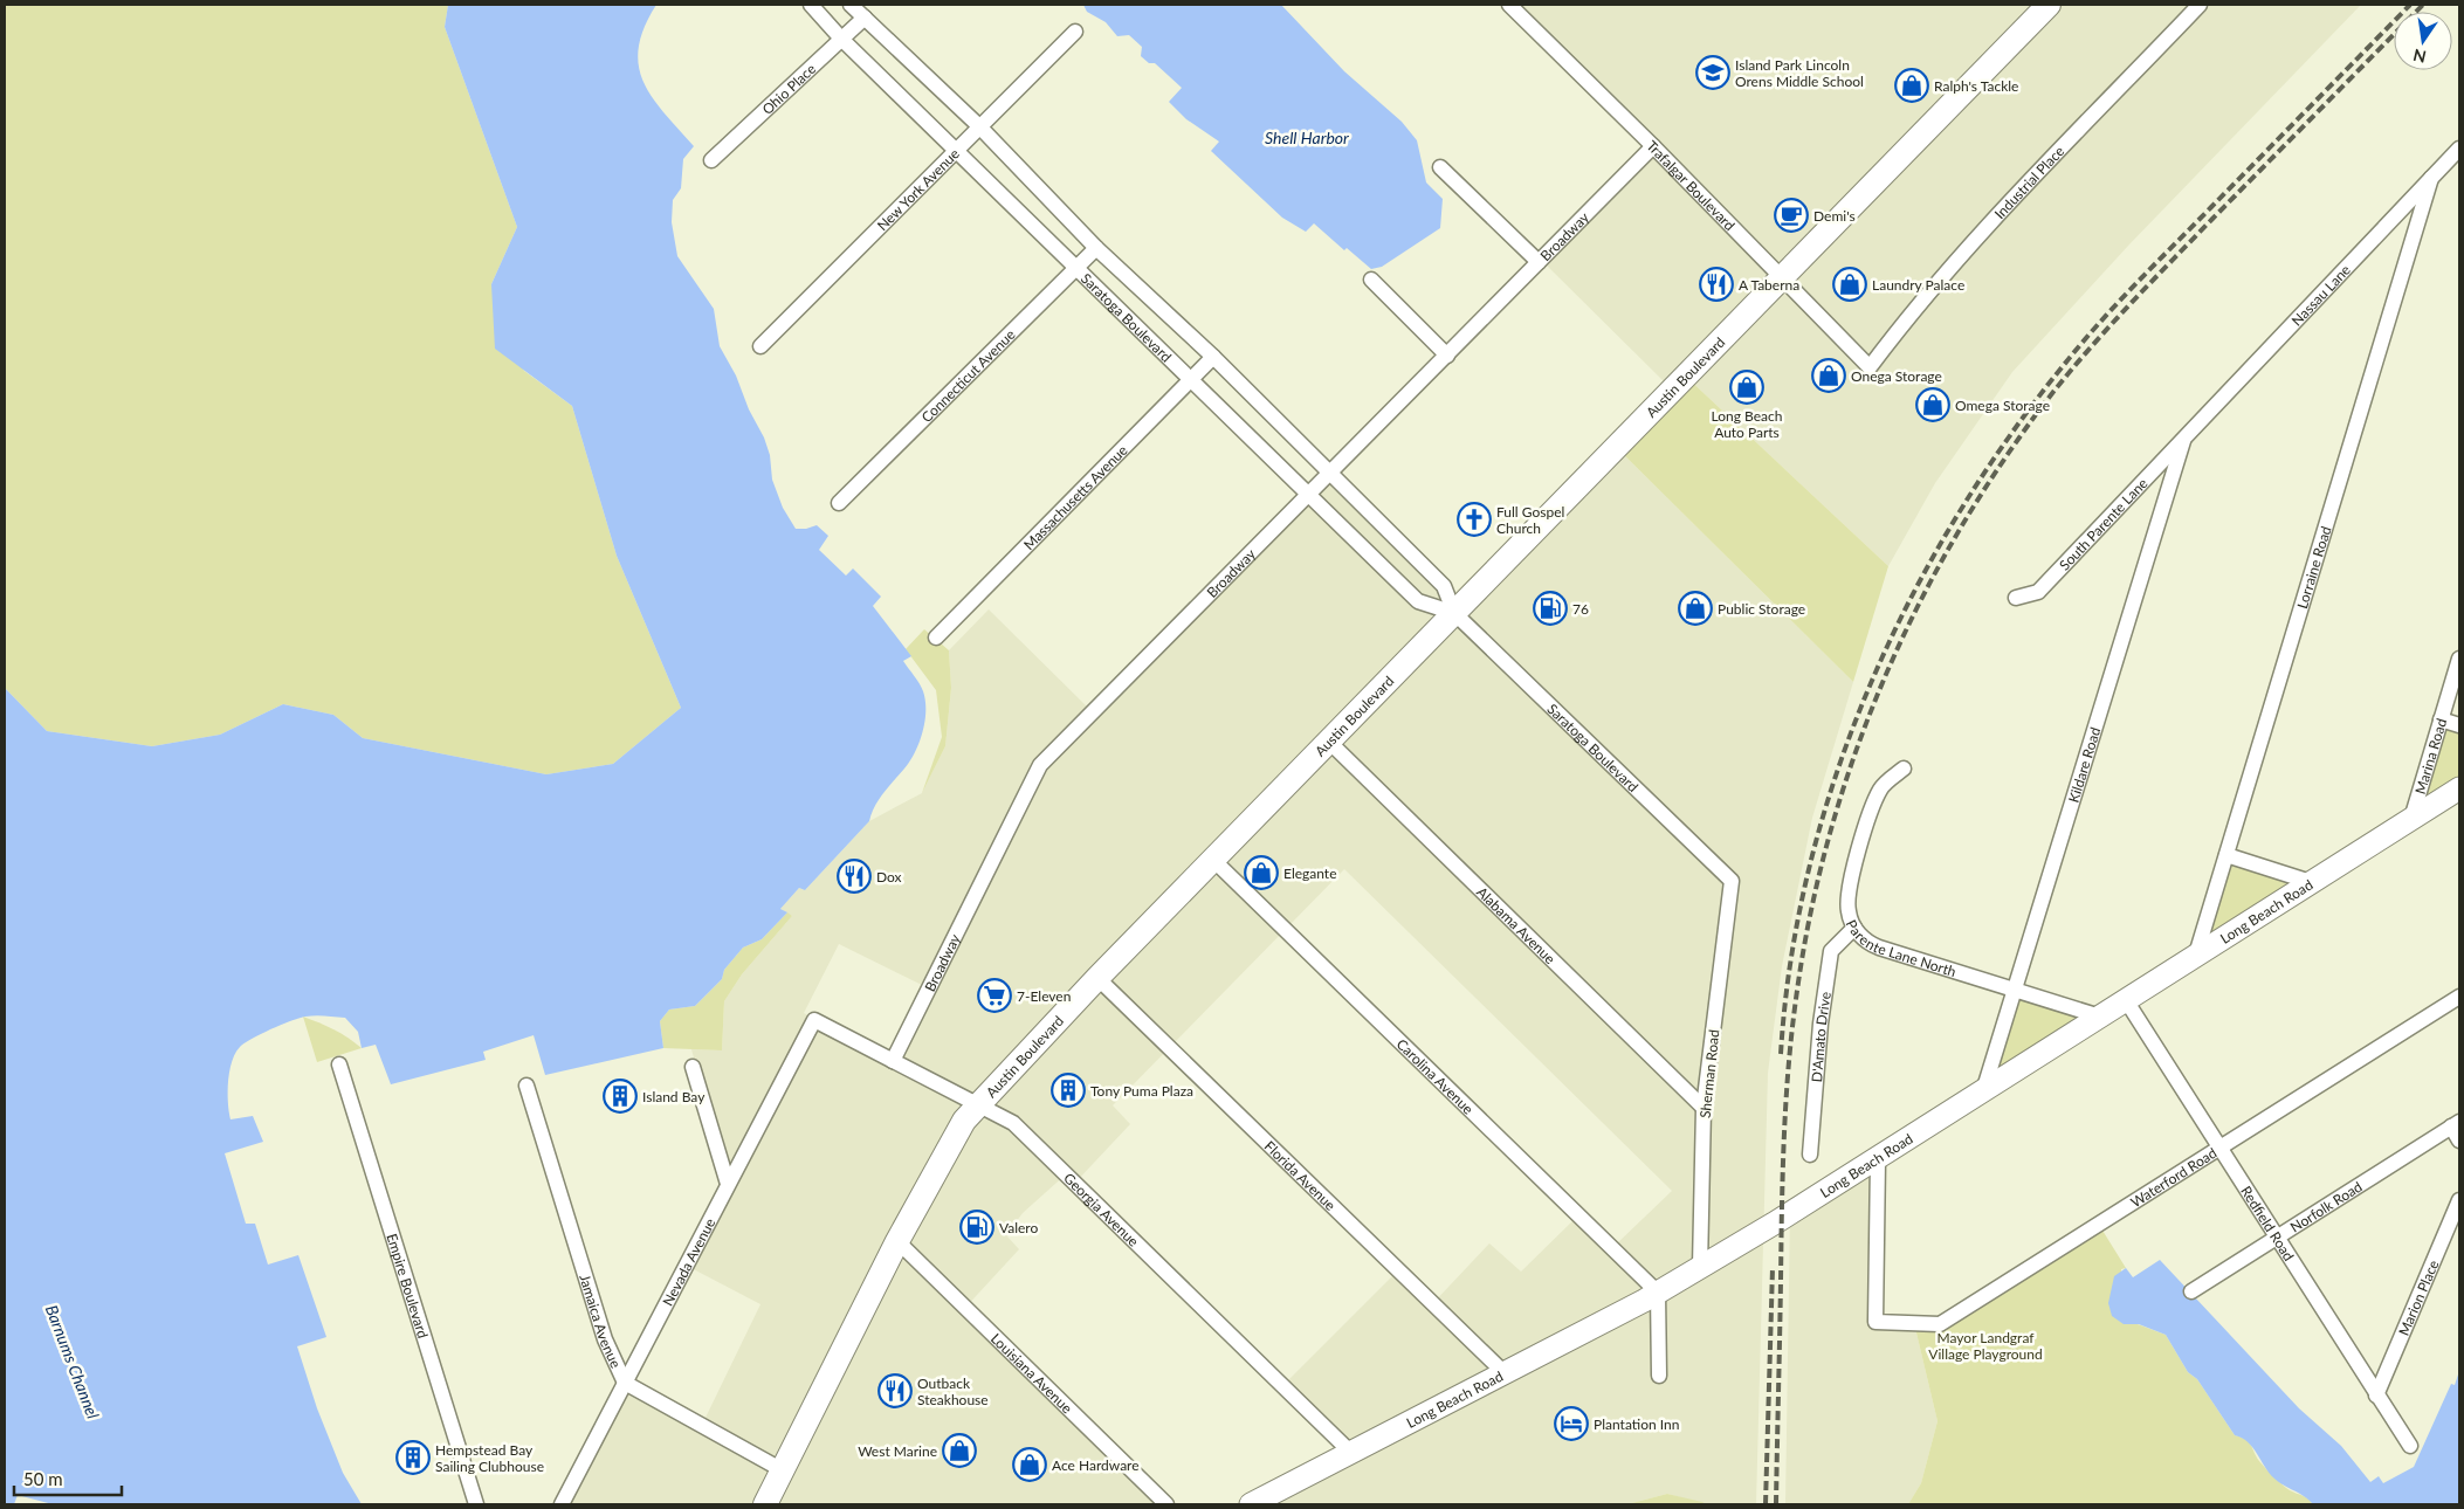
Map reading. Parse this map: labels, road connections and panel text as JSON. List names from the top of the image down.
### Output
{
  "streets": {
    "main road": ["Austin Boulevard", "Long Beach Road"],
    "street": [
      "Ohio Place",
      "Industrial Place",
      "Trafalgar Boulevard",
      "New York Avenue",
      "Broadway",
      "Nassau Lane",
      "Saratoga Boulevard",
      "Connecticut Avenue",
      "Massachusetts Avenue",
      "South Parente Lane",
      "Lorraine Road",
      "Marina Road",
      "Kildare Road",
      "Alabama Avenue",
      "Parente Lane North",
      "D'Amato Drive",
      "Sherman Road",
      "Carolina Avenue",
      "Florida Avenue",
      "Waterford Road",
      "Norfolk Road",
      "Georgia Avenue",
      "Redfield Road",
      "Nevada Avenue",
      "Empire Boulevard",
      "Marion Place",
      "Jamaica Avenue",
      "Louisiana Avenue"
    ]
  },
  "crossings": [
    ["Ohio Place", "Saratoga Boulevard"],
    ["Industrial Place", "Trafalgar Boulevard"],
    ["Trafalgar Boulevard", "Broadway"],
    ["Trafalgar Boulevard", "Austin Boulevard"],
    ["New York Avenue", "Saratoga Boulevard"],
    ["Broadway", "Saratoga Boulevard"],
    ["Broadway", "Georgia Avenue"],
    ["Nassau Lane", "South Parente Lane"],
    ["Nassau Lane", "Lorraine Road"],
    ["Nassau Lane", "Kildare Road"],
    ["Saratoga Boulevard", "Connecticut Avenue"],
    ["Saratoga Boulevard", "Austin Boulevard"],
    ["Saratoga Boulevard", "Massachusetts Avenue"],
    ["Saratoga Boulevard", "Sherman Road"],
    ["Austin Boulevard", "Alabama Avenue"],
    ["Austin Boulevard", "Carolina Avenue"],
    ["Austin Boulevard", "Florida Avenue"],
    ["Austin Boulevard", "Georgia Avenue"],
    ["Austin Boulevard", "Jamaica Avenue"],
    ["Austin Boulevard", "Louisiana Avenue"],
    ["South Parente Lane", "Kildare Road"],
    ["Lorraine Road", "Long Beach Road"],
    ["Marina Road", "Long Beach Road"],
    ["Kildare Road", "Long Beach Road"],
    ["Kildare Road", "Parente Lane North"],
    ["Long Beach Road", "Parente Lane North"],
    ["Long Beach Road", "Sherman Road"],
    ["Long Beach Road", "Carolina Avenue"],
    ["Long Beach Road", "Florida Avenue"],
    ["Long Beach Road", "Waterford Road"],
    ["Long Beach Road", "Georgia Avenue"],
    ["Long Beach Road", "Redfield Road"],
    ["Alabama Avenue", "Sherman Road"],
    ["Parente Lane North", "D'Amato Drive"],
    ["Waterford Road", "Redfield Road"],
    ["Norfolk Road", "Redfield Road"],
    ["Georgia Avenue", "Nevada Avenue"],
    ["Redfield Road", "Marion Place"],
    ["Nevada Avenue", "Jamaica Avenue"]
  ],
  "water": ["Shell Harbor", "Barnums Channel"],
  "parks": ["Mayor Landgraf Village Playground"],
  "places": {
    "school or university": ["Island Park Lincoln Orens Middle School"],
    "shop": [
      "Ralph's Tackle",
      "Laundry Palace",
      "Onega Storage",
      "Long Beach Auto Parts",
      "Omega Storage",
      "Public Storage",
      "Elegante",
      "West Marine",
      "Ace Hardware"
    ],
    "cafe": ["Demi's"],
    "restaurant": ["A Taberna", "Dox", "Outback Steakhouse"],
    "church": ["Full Gospel Church"],
    "fuel station": ["76", "Valero"],
    "supermarket": ["7-Eleven"],
    "building": ["Tony Puma Plaza", "Island Bay", "Hempstead Bay Sailing Clubhouse"],
    "hotel": ["Plantation Inn"]
  },
  "scale_bar": "50 m",
  "north": "bottom"
}
